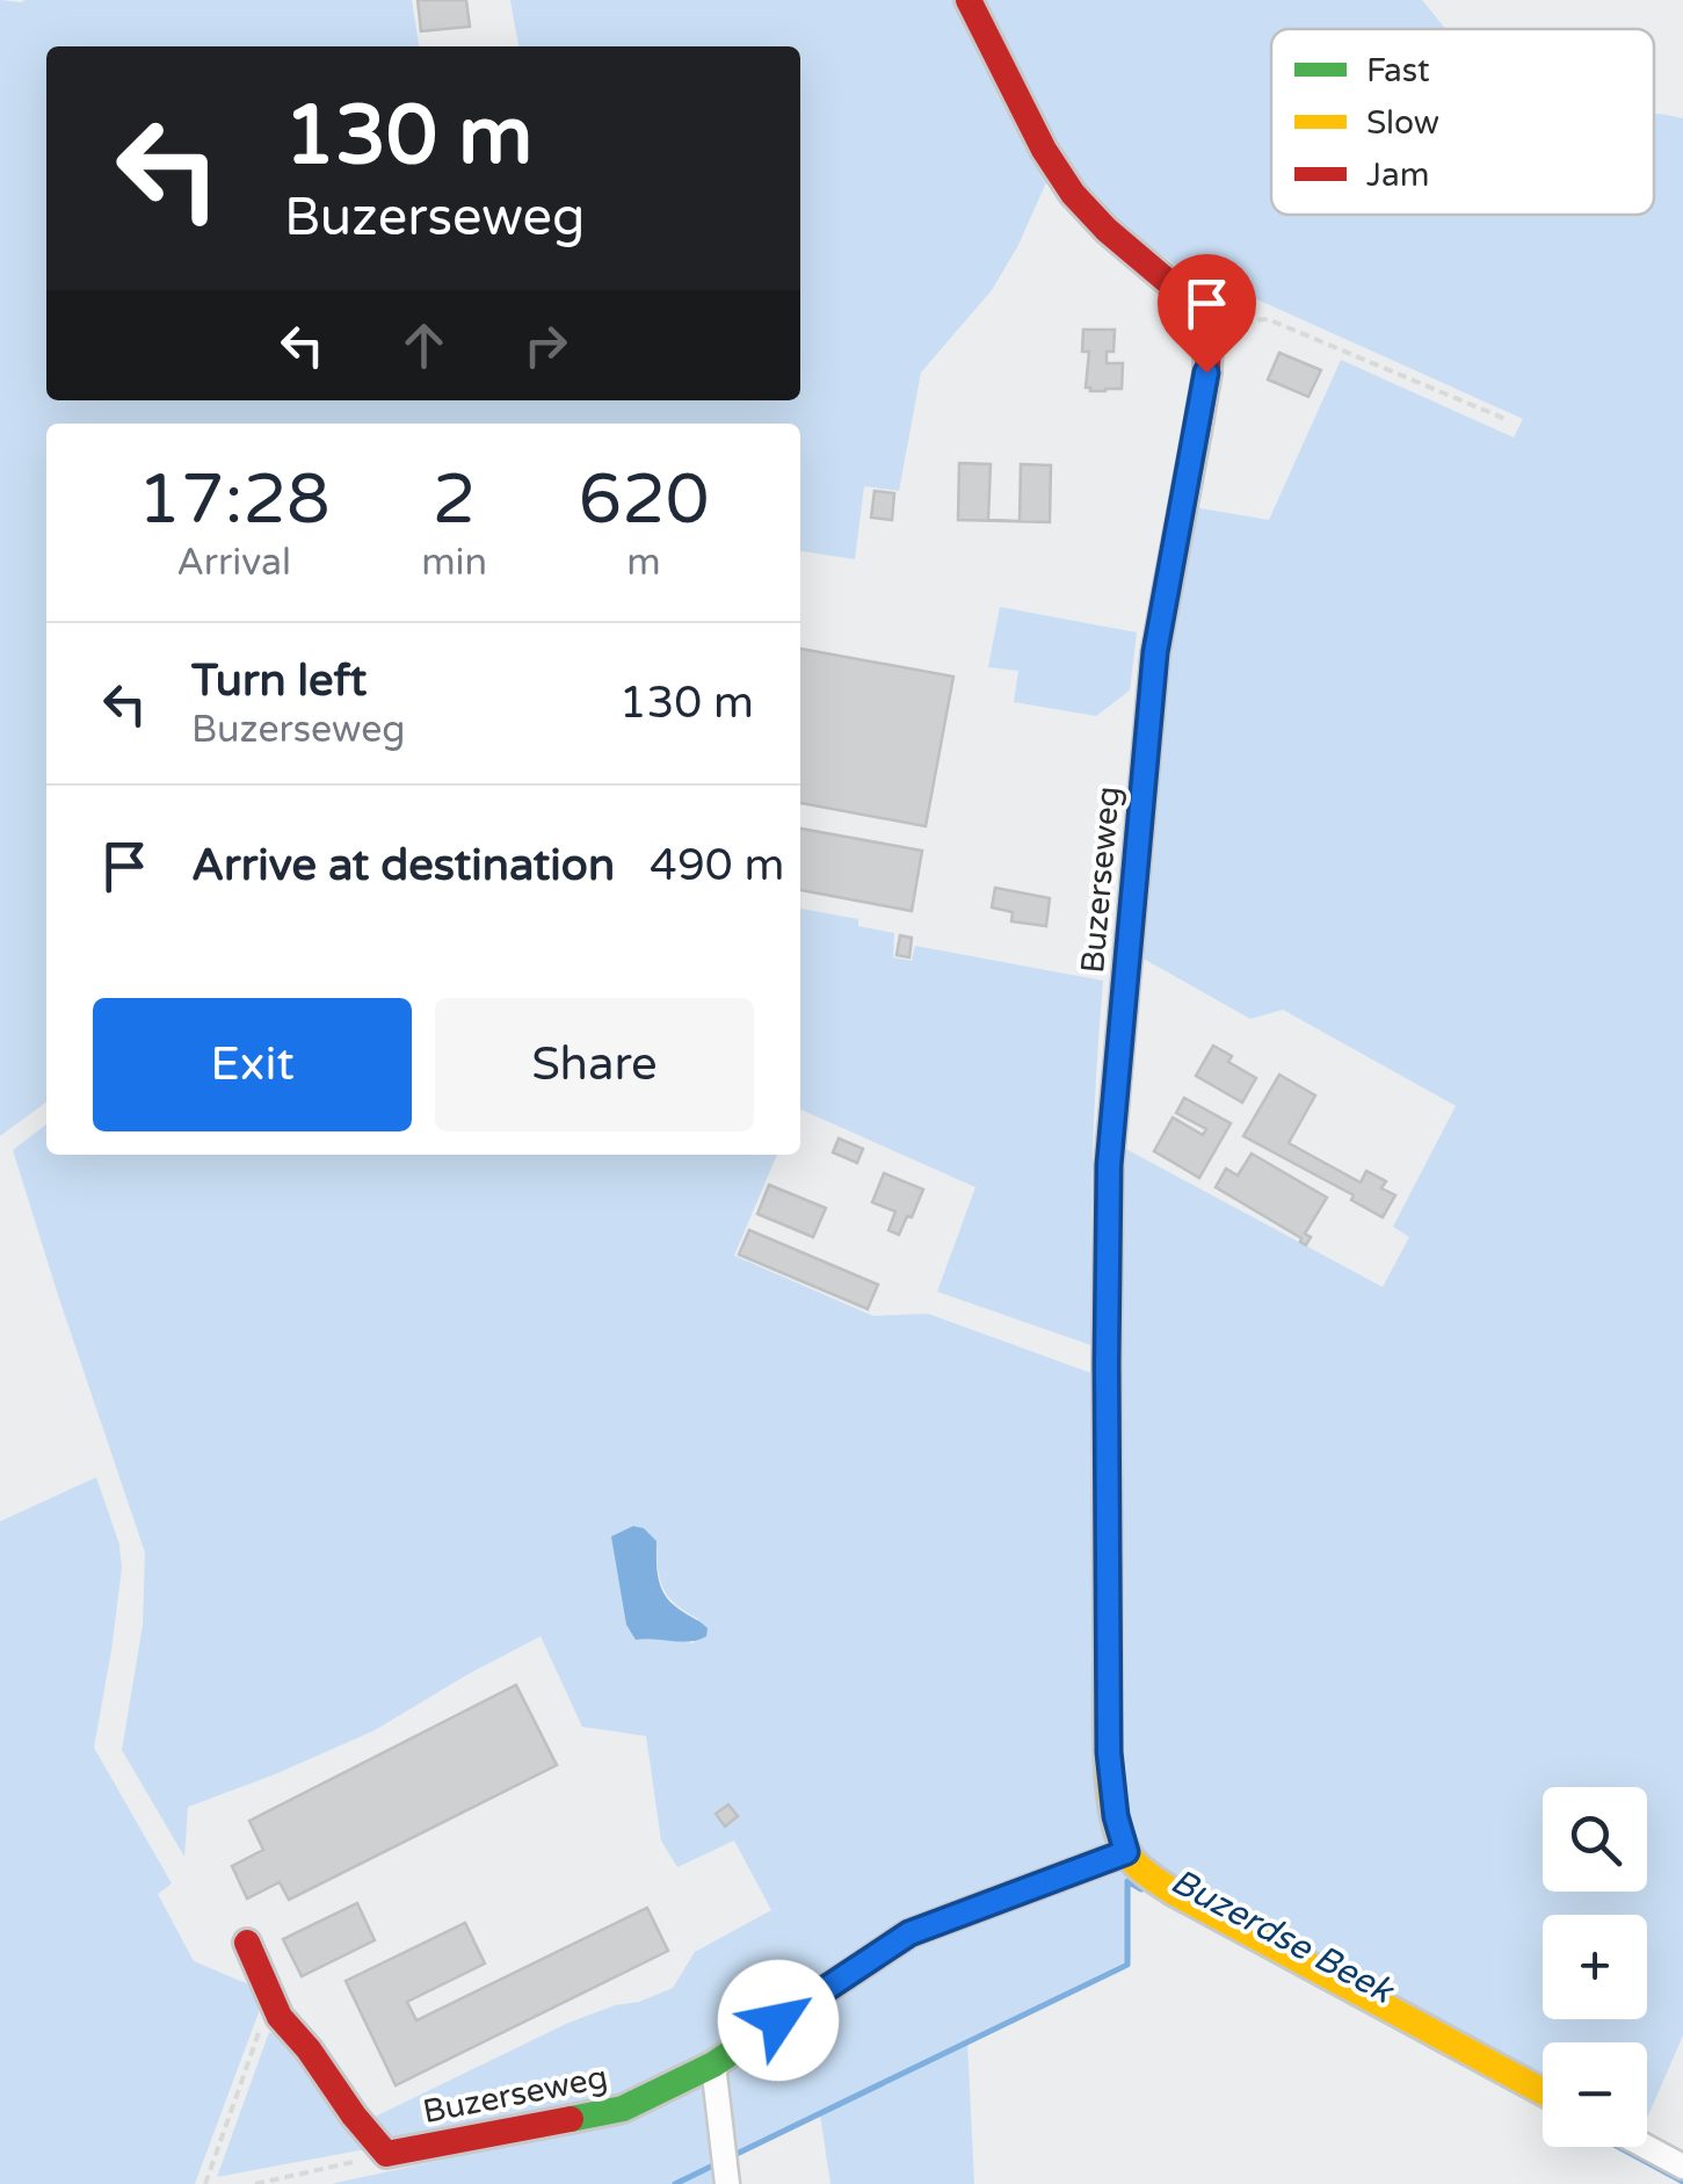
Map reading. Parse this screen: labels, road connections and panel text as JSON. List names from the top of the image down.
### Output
{
  "streets": {
    "street": ["Buzerseweg"]
  },
  "water": ["Buzerdse Beek"],
  "legend": ["Fast", "Slow", "Jam"],
  "page": {
    "turn": ["130 m", "Buzerseweg"],
    "eta": [
      "17:28",
      "Arrival",
      "2",
      "min",
      "620",
      "m"
    ],
    "list": [
      {
        "name": "Turn left",
        "note": "Buzerseweg",
        "value": "130 m"
      },
      {
        "name": "Arrive at destination",
        "value": "490 m"
      }
    ],
    "buttons": ["Exit", "Share"],
    "map_buttons": ["+", "−"]
  }
}
